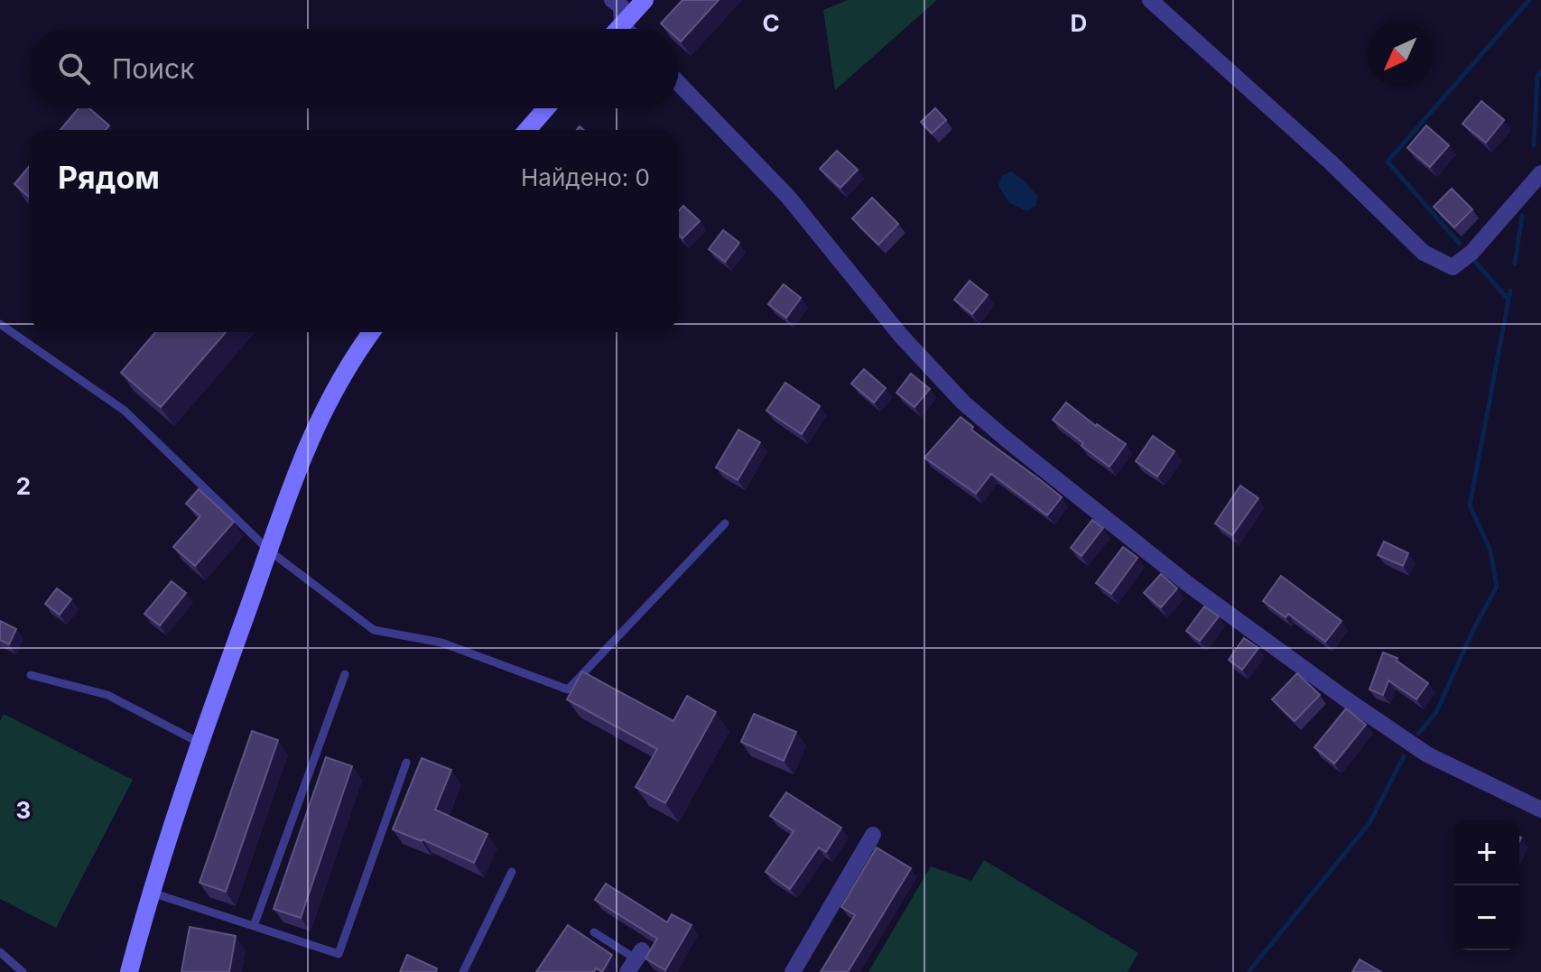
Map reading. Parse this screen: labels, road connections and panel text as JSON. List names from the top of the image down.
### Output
{
  "north": "bottom left",
  "page": {
    "search": "Поиск",
    "heading": ["Рядом", "Найдено: 0"],
    "map_buttons": ["+", "−"]
  },
  "grid": {
    "columns": ["C", "D"],
    "rows": ["2", "3"]
  }
}
